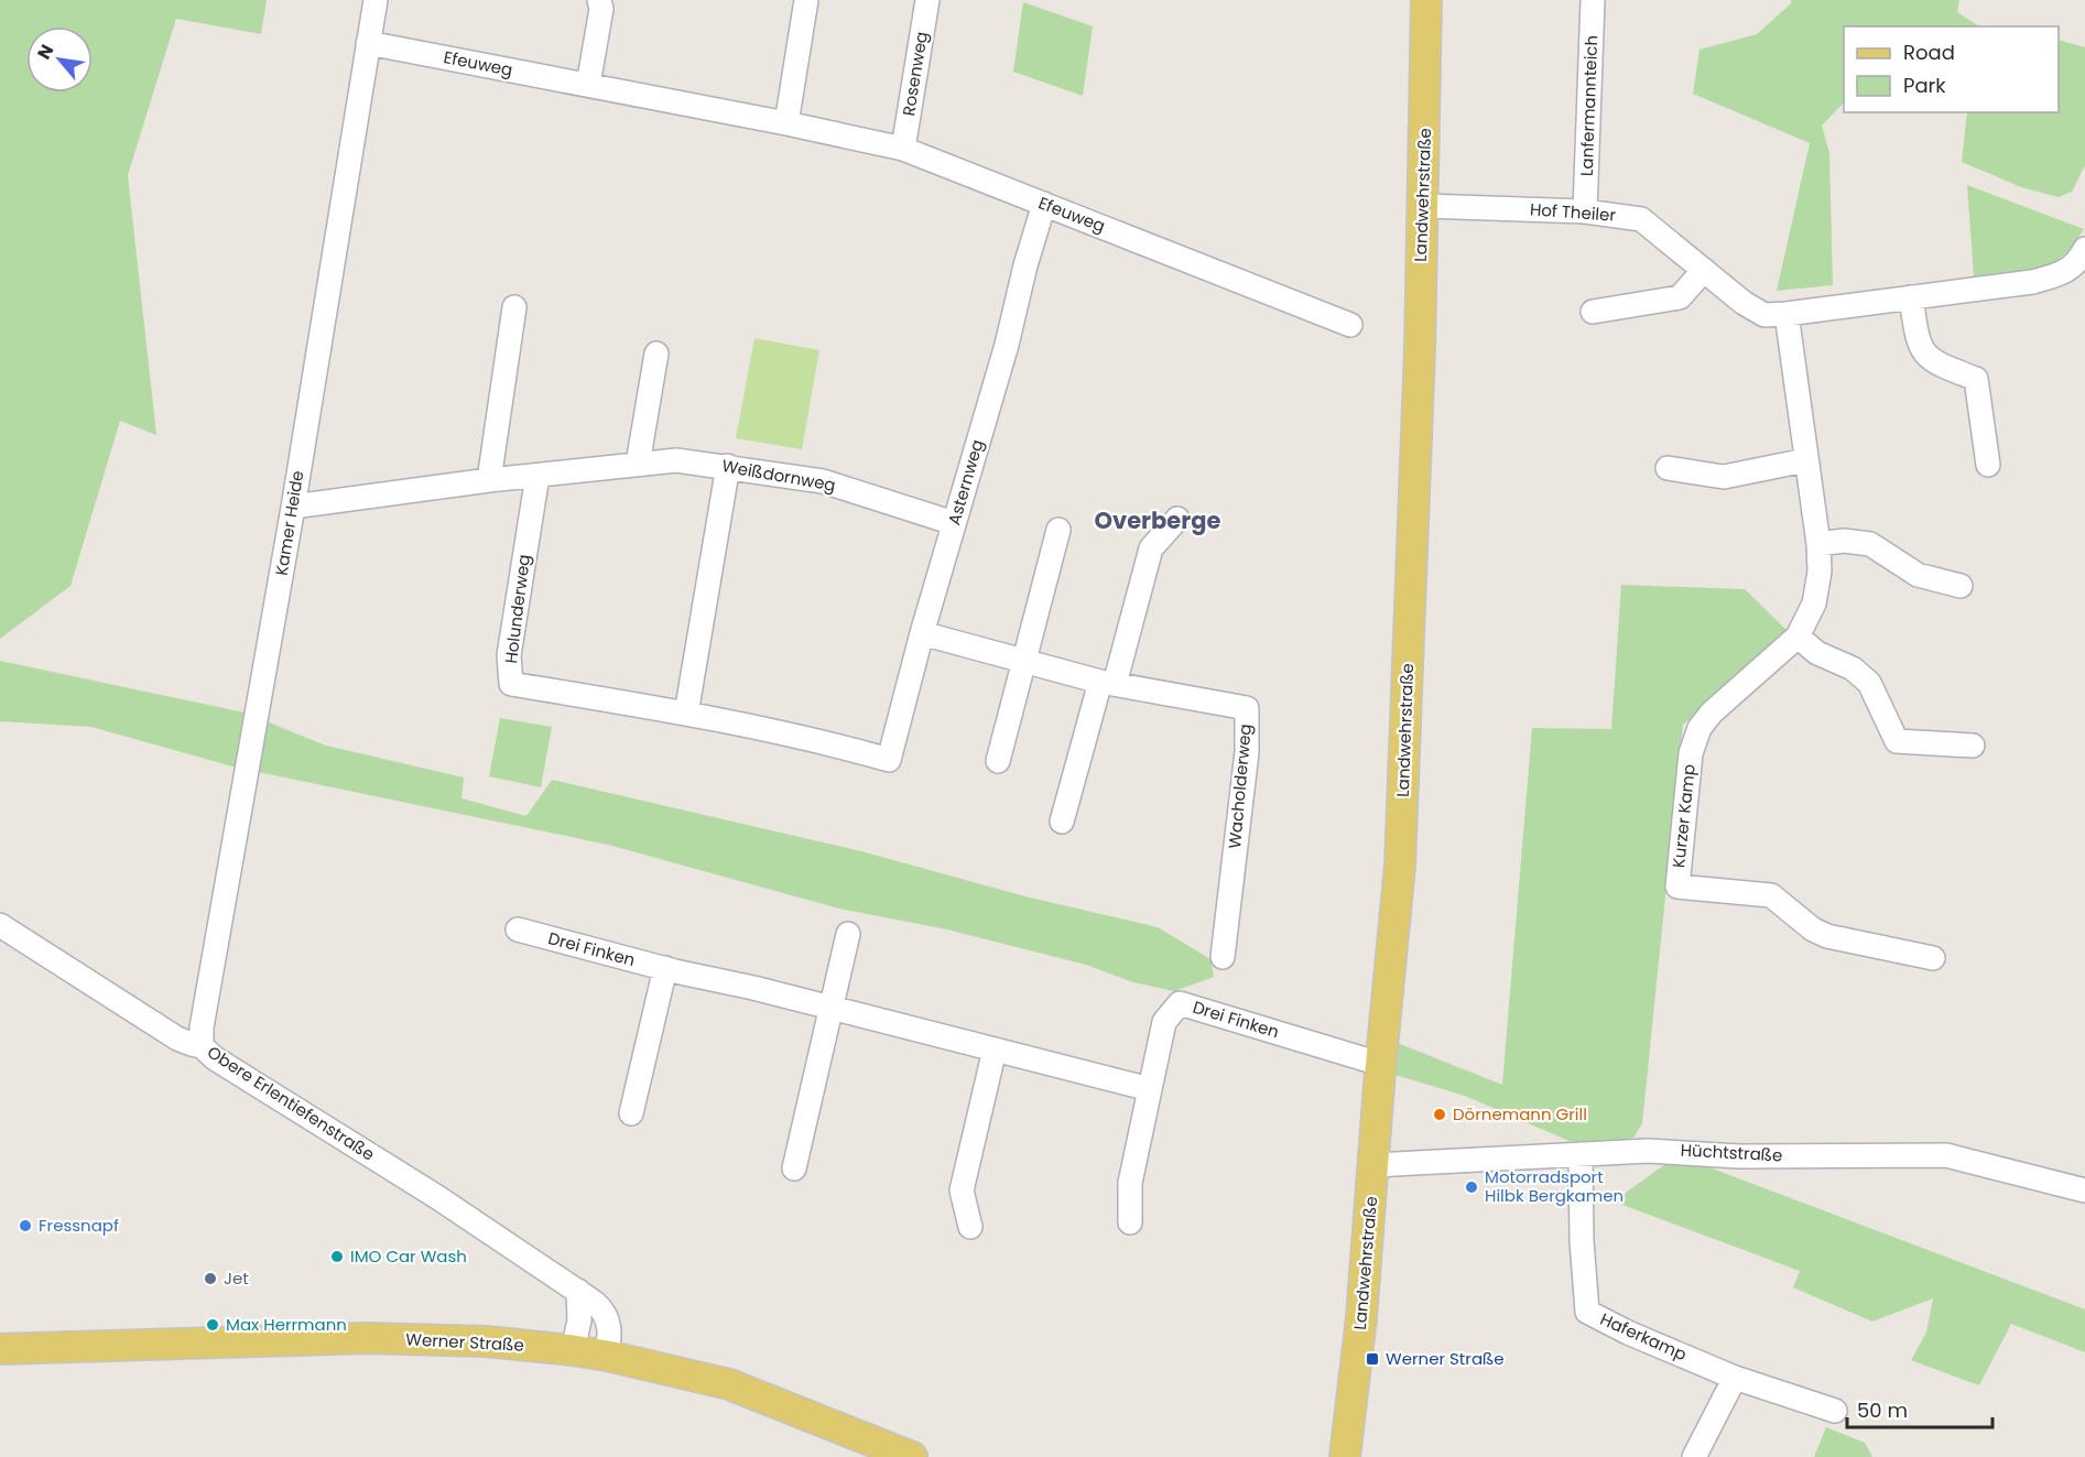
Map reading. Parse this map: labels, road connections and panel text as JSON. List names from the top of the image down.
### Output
{
  "streets": {
    "main road": ["Landwehrstraße", "Werner Straße"],
    "street": [
      "Efeuweg",
      "Rosenweg",
      "Lanfermannteich",
      "Hof Theiler",
      "Weißdornweg",
      "Asternweg",
      "Kamer Heide",
      "Holunderweg",
      "Wacholderweg",
      "Kurzer Kamp",
      "Drei Finken",
      "Obere Erlentiefenstraße",
      "Hüchtstraße",
      "Haferkamp"
    ]
  },
  "crossings": [
    ["Efeuweg", "Rosenweg"],
    ["Efeuweg", "Asternweg"],
    ["Efeuweg", "Kamer Heide"],
    ["Lanfermannteich", "Hof Theiler"],
    ["Landwehrstraße", "Hof Theiler"],
    ["Landwehrstraße", "Drei Finken"],
    ["Landwehrstraße", "Hüchtstraße"],
    ["Hof Theiler", "Kurzer Kamp"],
    ["Weißdornweg", "Asternweg"],
    ["Weißdornweg", "Kamer Heide"],
    ["Weißdornweg", "Holunderweg"],
    ["Asternweg", "Holunderweg"],
    ["Asternweg", "Wacholderweg"],
    ["Kamer Heide", "Obere Erlentiefenstraße"],
    ["Obere Erlentiefenstraße", "Werner Straße"],
    ["Hüchtstraße", "Haferkamp"]
  ],
  "districts": ["Overberge"],
  "places": {
    "other": [
      "Dörnemann Grill",
      "Motorradsport Hilbk Bergkamen",
      "Fressnapf",
      "IMO Car Wash",
      "Jet",
      "Max Herrmann"
    ],
    "transit": ["Werner Straße"]
  },
  "legend": ["Road", "Park"],
  "scale_bar": "50 m",
  "north": "top left"
}
